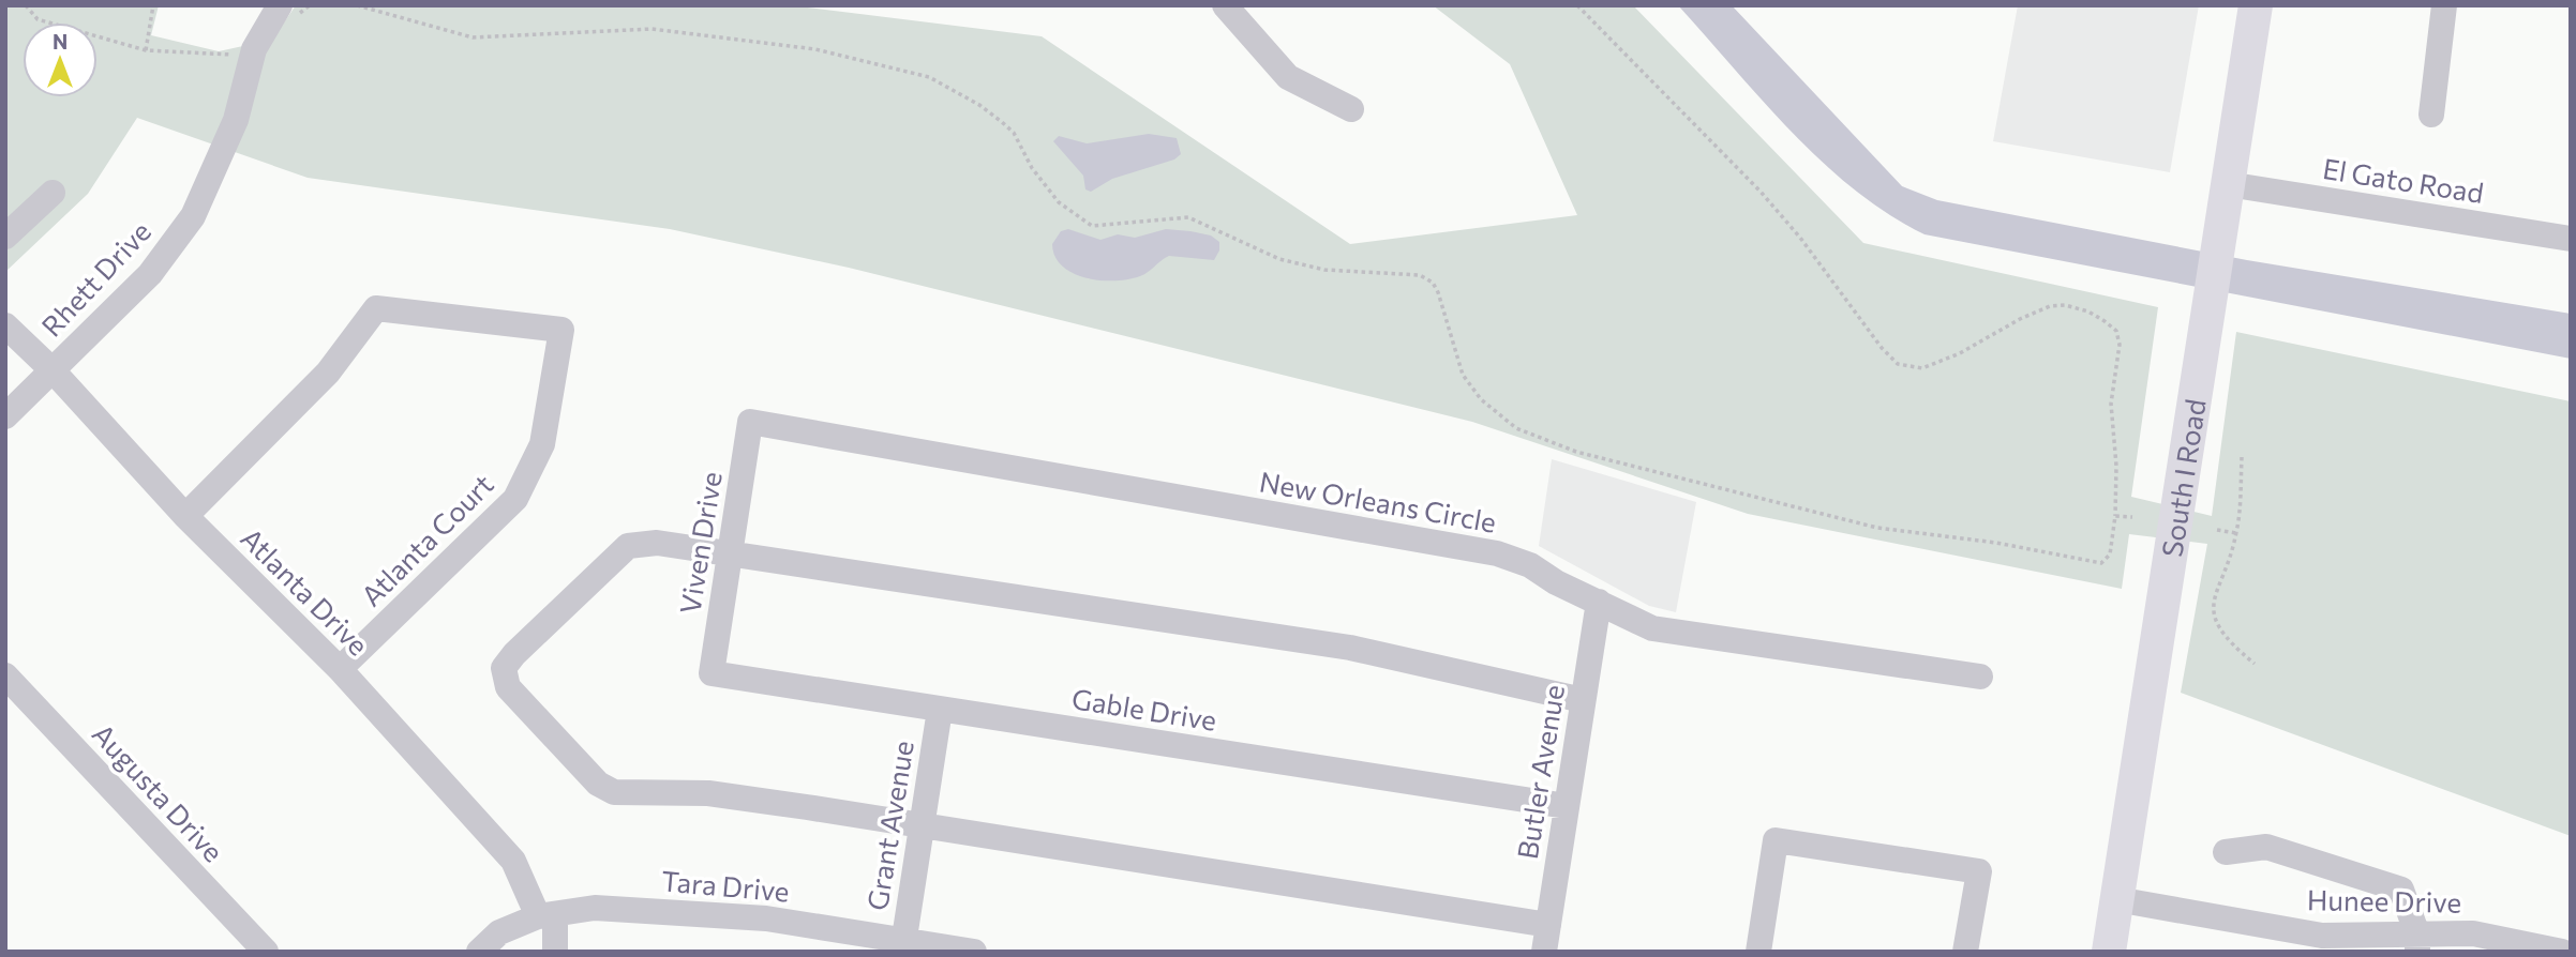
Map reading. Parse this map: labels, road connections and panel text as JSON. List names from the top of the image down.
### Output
{
  "streets": {
    "main road": ["South I Road"],
    "street": [
      "El Gato Road",
      "Rhett Drive",
      "New Orleans Circle",
      "Atlanta Court",
      "Viven Drive",
      "Atlanta Drive",
      "Gable Drive",
      "Butler Avenue",
      "Augusta Drive",
      "Grant Avenue",
      "Tara Drive",
      "Hunee Drive"
    ]
  },
  "crossings": [
    ["El Gato Road", "South I Road"],
    ["Rhett Drive", "Atlanta Drive"],
    ["South I Road", "Hunee Drive"],
    ["New Orleans Circle", "Viven Drive"],
    ["New Orleans Circle", "Butler Avenue"],
    ["Atlanta Court", "Atlanta Drive"],
    ["Viven Drive", "Gable Drive"],
    ["Atlanta Drive", "Tara Drive"],
    ["Gable Drive", "Butler Avenue"],
    ["Gable Drive", "Grant Avenue"],
    ["Grant Avenue", "Tara Drive"]
  ],
  "north": "top"
}
